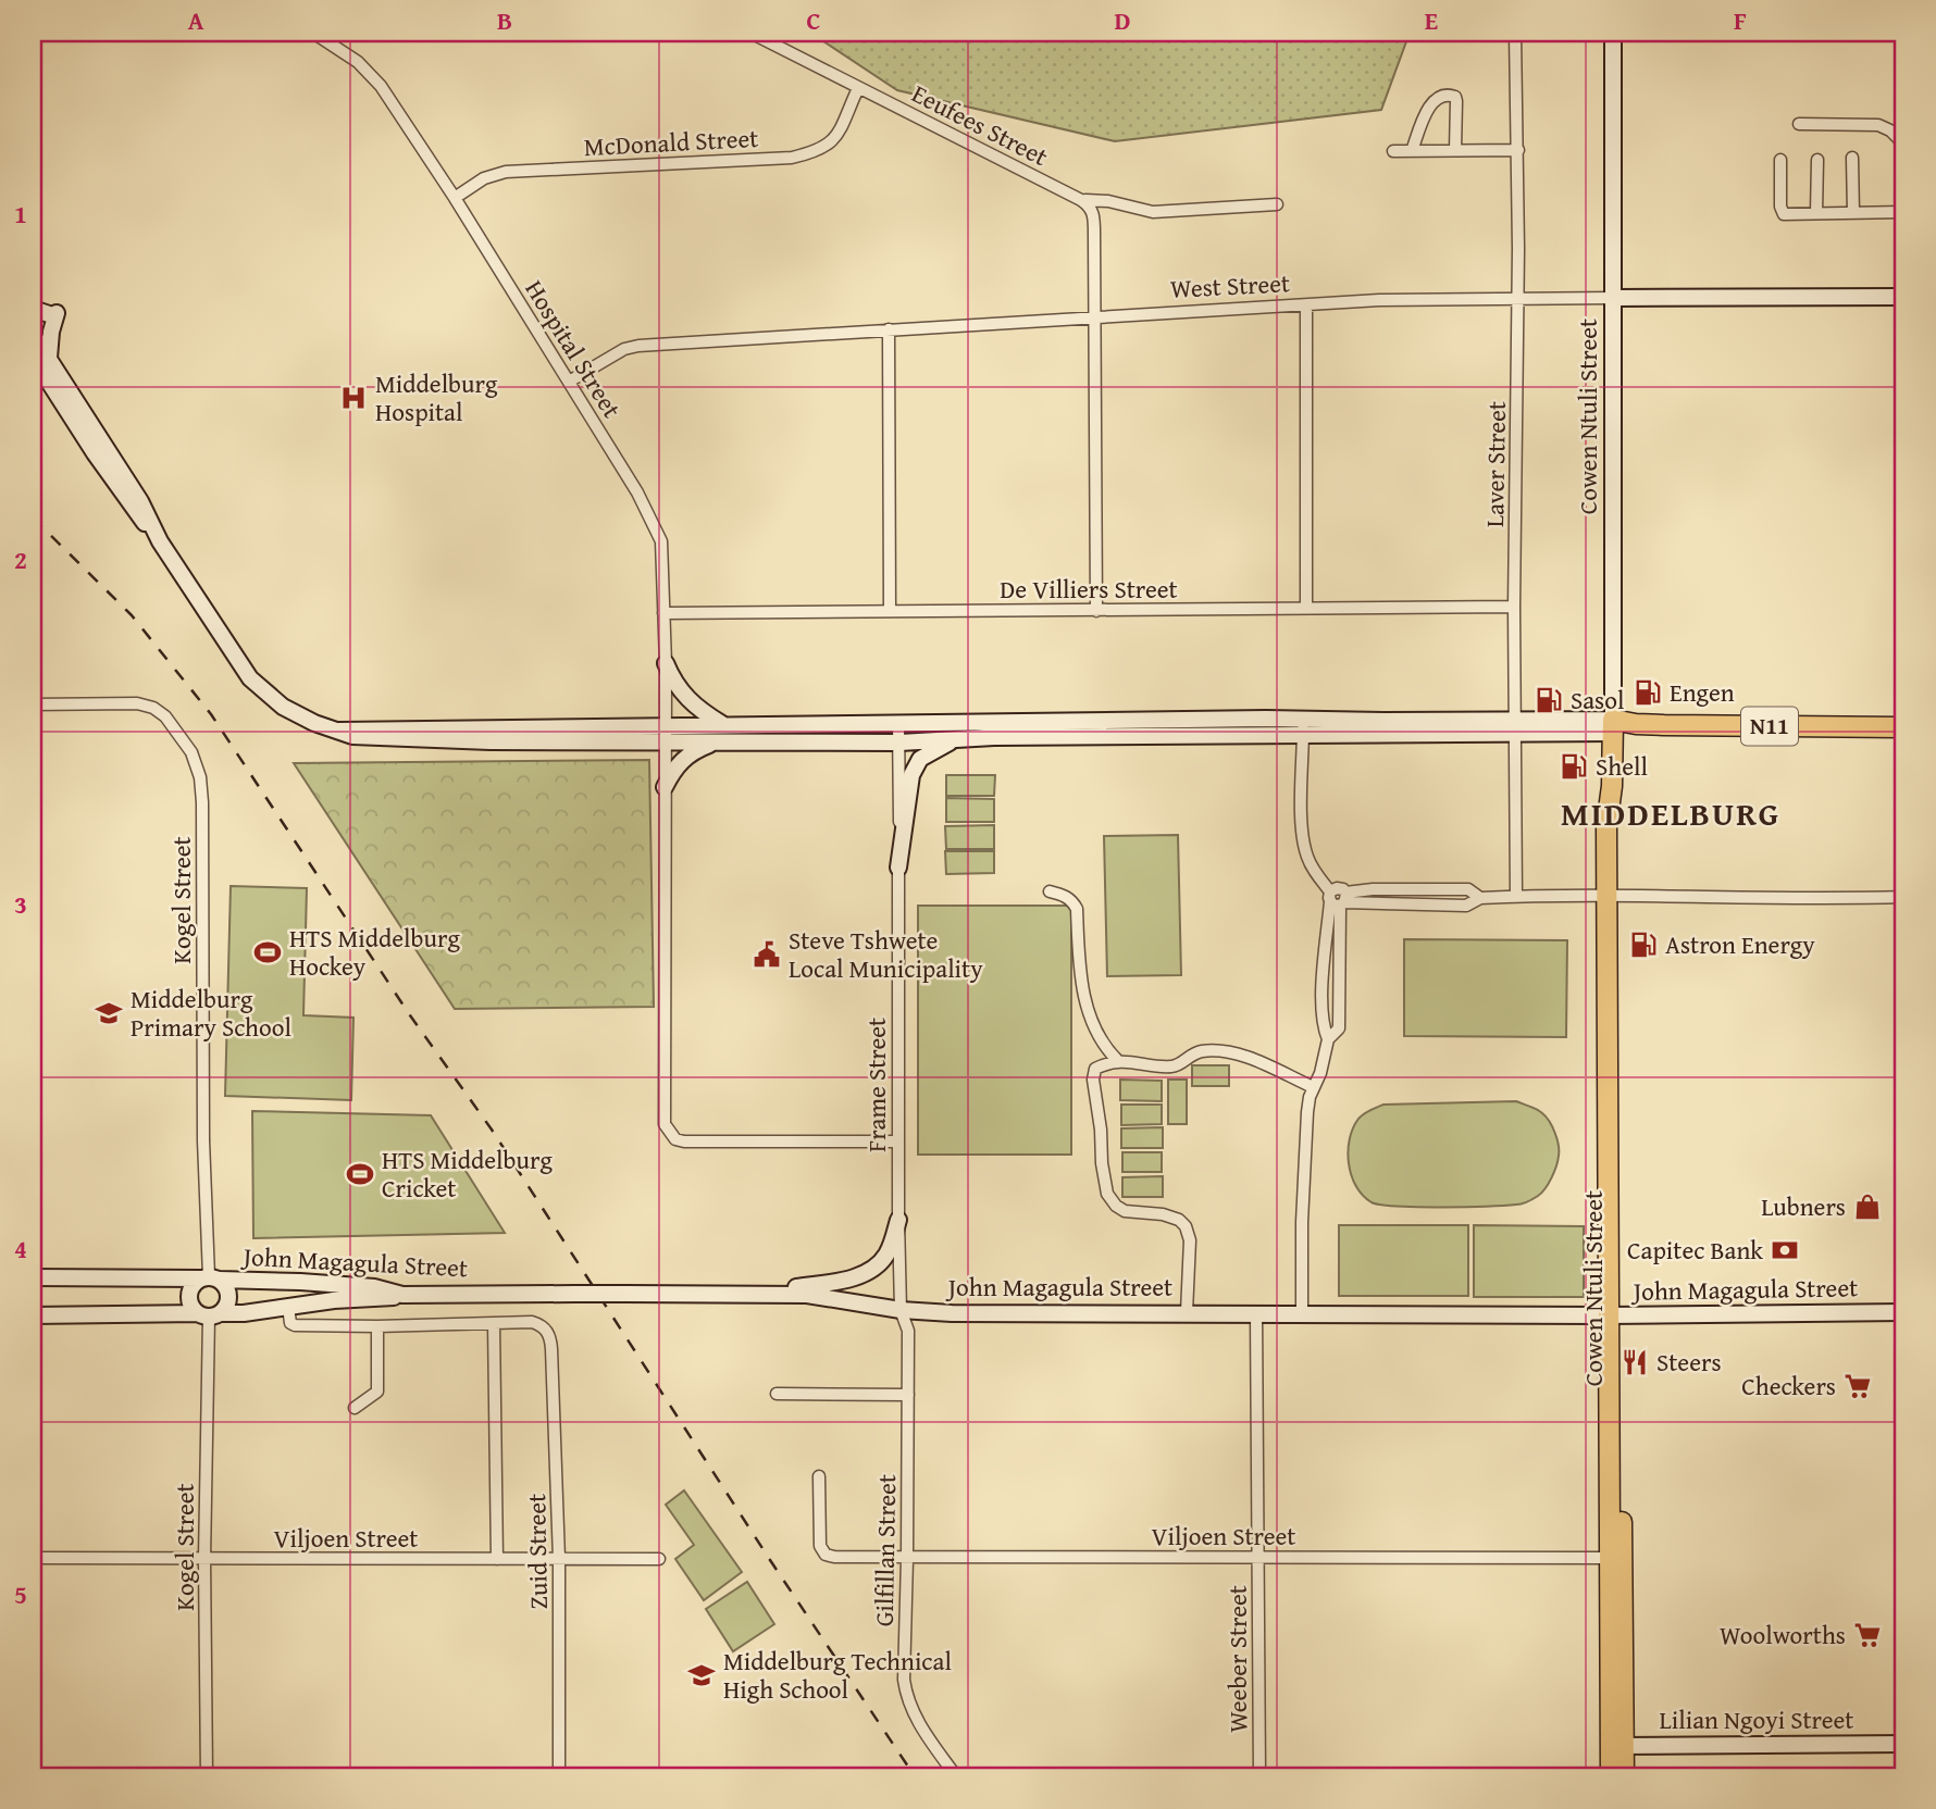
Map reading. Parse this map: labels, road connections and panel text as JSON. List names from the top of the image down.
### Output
{
  "streets": {
    "highway": ["Cowen Ntuli Street", "N11"],
    "street": [
      "Eeufees Street",
      "McDonald Street",
      "West Street",
      "Hospital Street",
      "Laver Street",
      "De Villiers Street",
      "Kogel Street",
      "Frame Street",
      "John Magagula Street",
      "Viljoen Street",
      "Gilfillan Street",
      "Zuid Street",
      "Weeber Street",
      "Lilian Ngoyi Street"
    ]
  },
  "crossings": [
    ["Eeufees Street", "McDonald Street"],
    ["McDonald Street", "Hospital Street"],
    ["West Street", "Hospital Street"],
    ["West Street", "Cowen Ntuli Street"],
    ["West Street", "Laver Street"],
    ["Hospital Street", "De Villiers Street"],
    ["Hospital Street", "Frame Street"],
    ["Cowen Ntuli Street", "N11"],
    ["Cowen Ntuli Street", "John Magagula Street"],
    ["Cowen Ntuli Street", "Viljoen Street"],
    ["Cowen Ntuli Street", "Lilian Ngoyi Street"],
    ["Laver Street", "De Villiers Street"],
    ["Kogel Street", "John Magagula Street"],
    ["Kogel Street", "Viljoen Street"],
    ["Frame Street", "John Magagula Street"],
    ["Frame Street", "Gilfillan Street"],
    ["John Magagula Street", "Gilfillan Street"],
    ["John Magagula Street", "Weeber Street"],
    ["Viljoen Street", "Gilfillan Street"],
    ["Viljoen Street", "Zuid Street"],
    ["Viljoen Street", "Weeber Street"]
  ],
  "districts": ["MIDDELBURG"],
  "places": {
    "hospital": ["Middelburg Hospital"],
    "fuel station": [
      "Engen",
      "Sasol",
      "Shell",
      "Astron Energy"
    ],
    "sports": ["HTS Middelburg Hockey", "HTS Middelburg Cricket"],
    "public building": ["Steve Tshwete Local Municipality"],
    "school or university": ["Middelburg Primary School", "Middelburg Technical High School"],
    "shop": ["Lubners"],
    "bank": ["Capitec Bank"],
    "restaurant": ["Steers"],
    "supermarket": ["Checkers", "Woolworths"]
  },
  "grid": {
    "columns": [
      "A",
      "B",
      "C",
      "D",
      "E",
      "F"
    ],
    "rows": [
      "1",
      "2",
      "3",
      "4",
      "5"
    ]
  }
}
